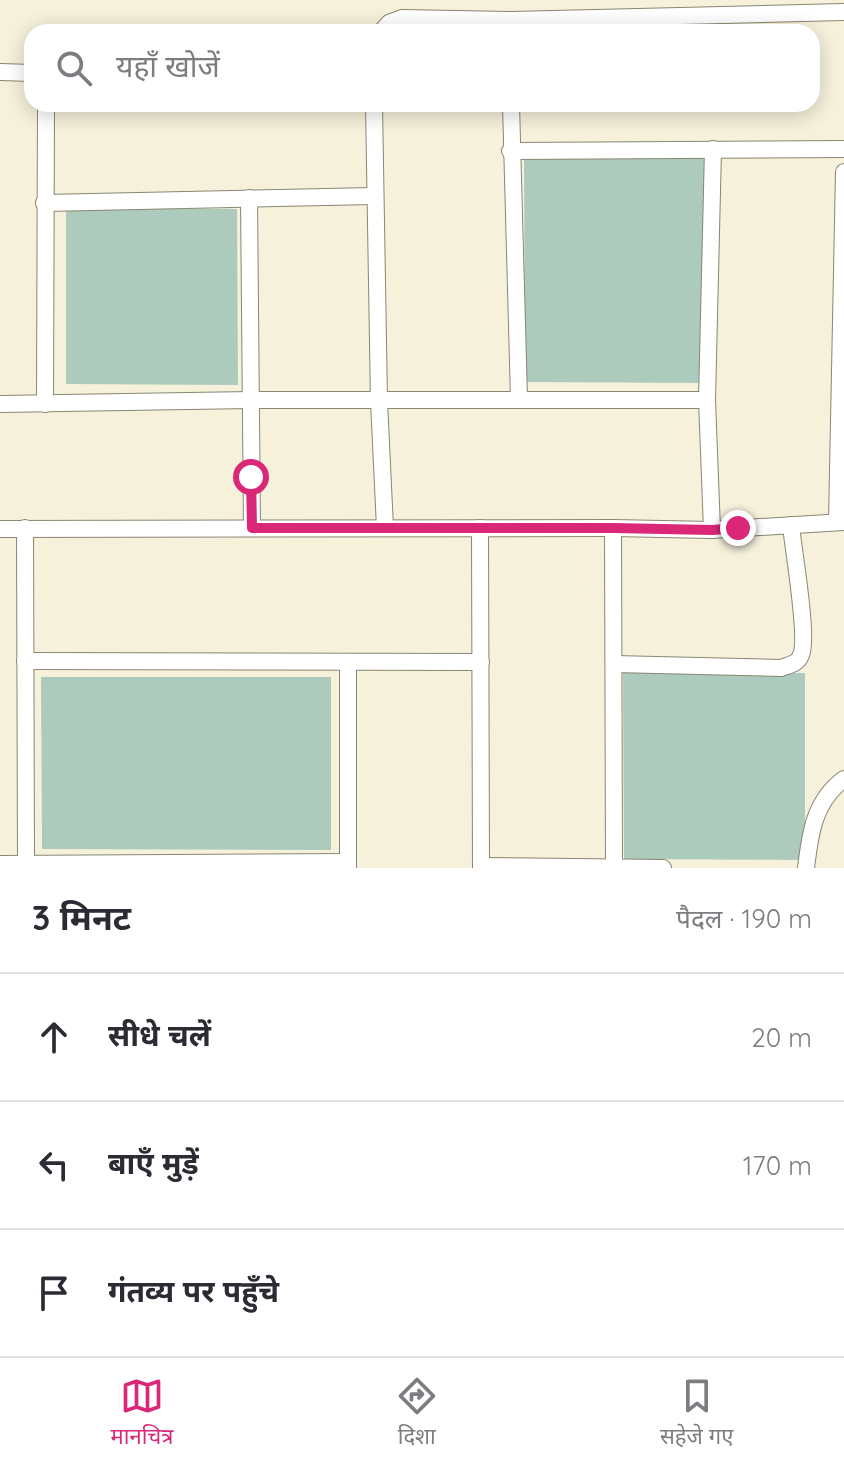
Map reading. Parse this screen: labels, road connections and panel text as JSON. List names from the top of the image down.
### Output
{
  "page": {
    "search": "यहाँ खोजें",
    "heading": ["3 मिनट", "पैदल · 190 m"],
    "list": [
      ["सीधे चलें", "20 m"],
      ["बाएँ मुड़ें", "170 m"],
      "गंतव्य पर पहुँचे"
    ],
    "nav": ["मानचित्र", "दिशा", "सहेजे गए"]
  }
}
